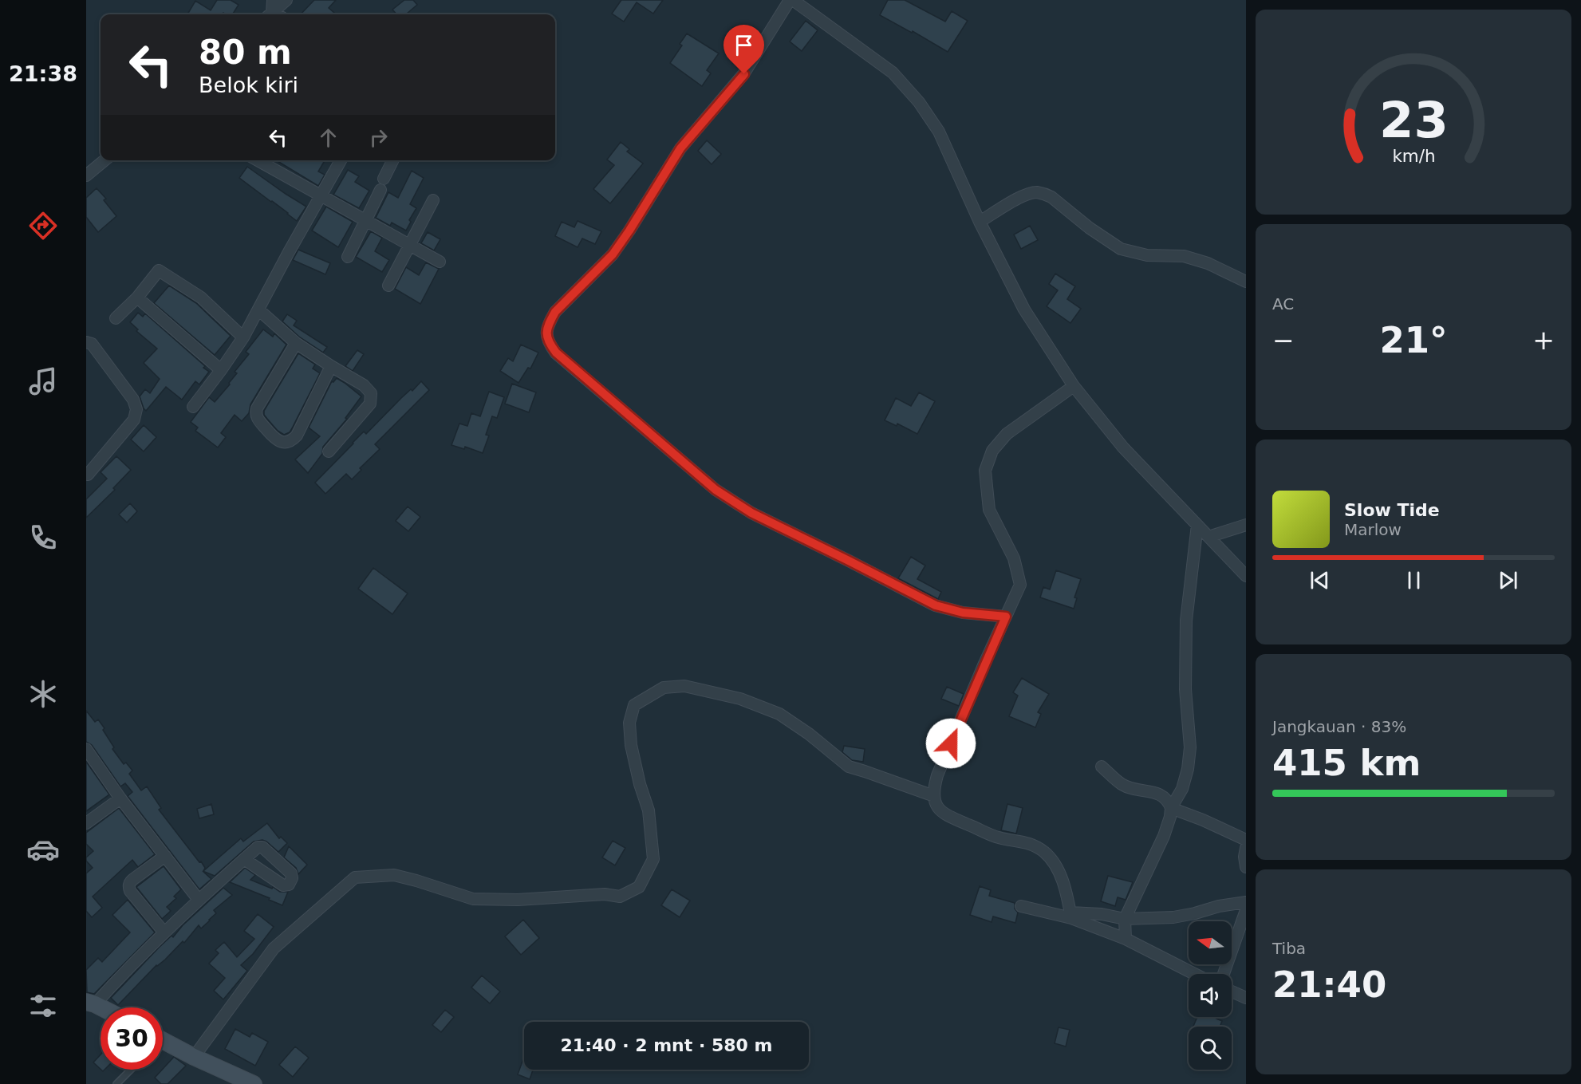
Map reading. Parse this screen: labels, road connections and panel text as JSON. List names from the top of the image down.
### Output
{
  "north": "left",
  "page": {
    "tabs": "21:38",
    "turn": ["80 m", "Belok kiri"],
    "tile": [
      "AC",
      ["Jangkauan · 83%", "415 km"],
      ["Tiba", "21:40"]
    ],
    "heat": ["−", "21°", "+"],
    "song": ["Slow Tide", "Marlow"],
    "limit": "30",
    "trip": "21:40 · 2 mnt · 580 m",
    "gauge": ["23", "km/h"]
  }
}
